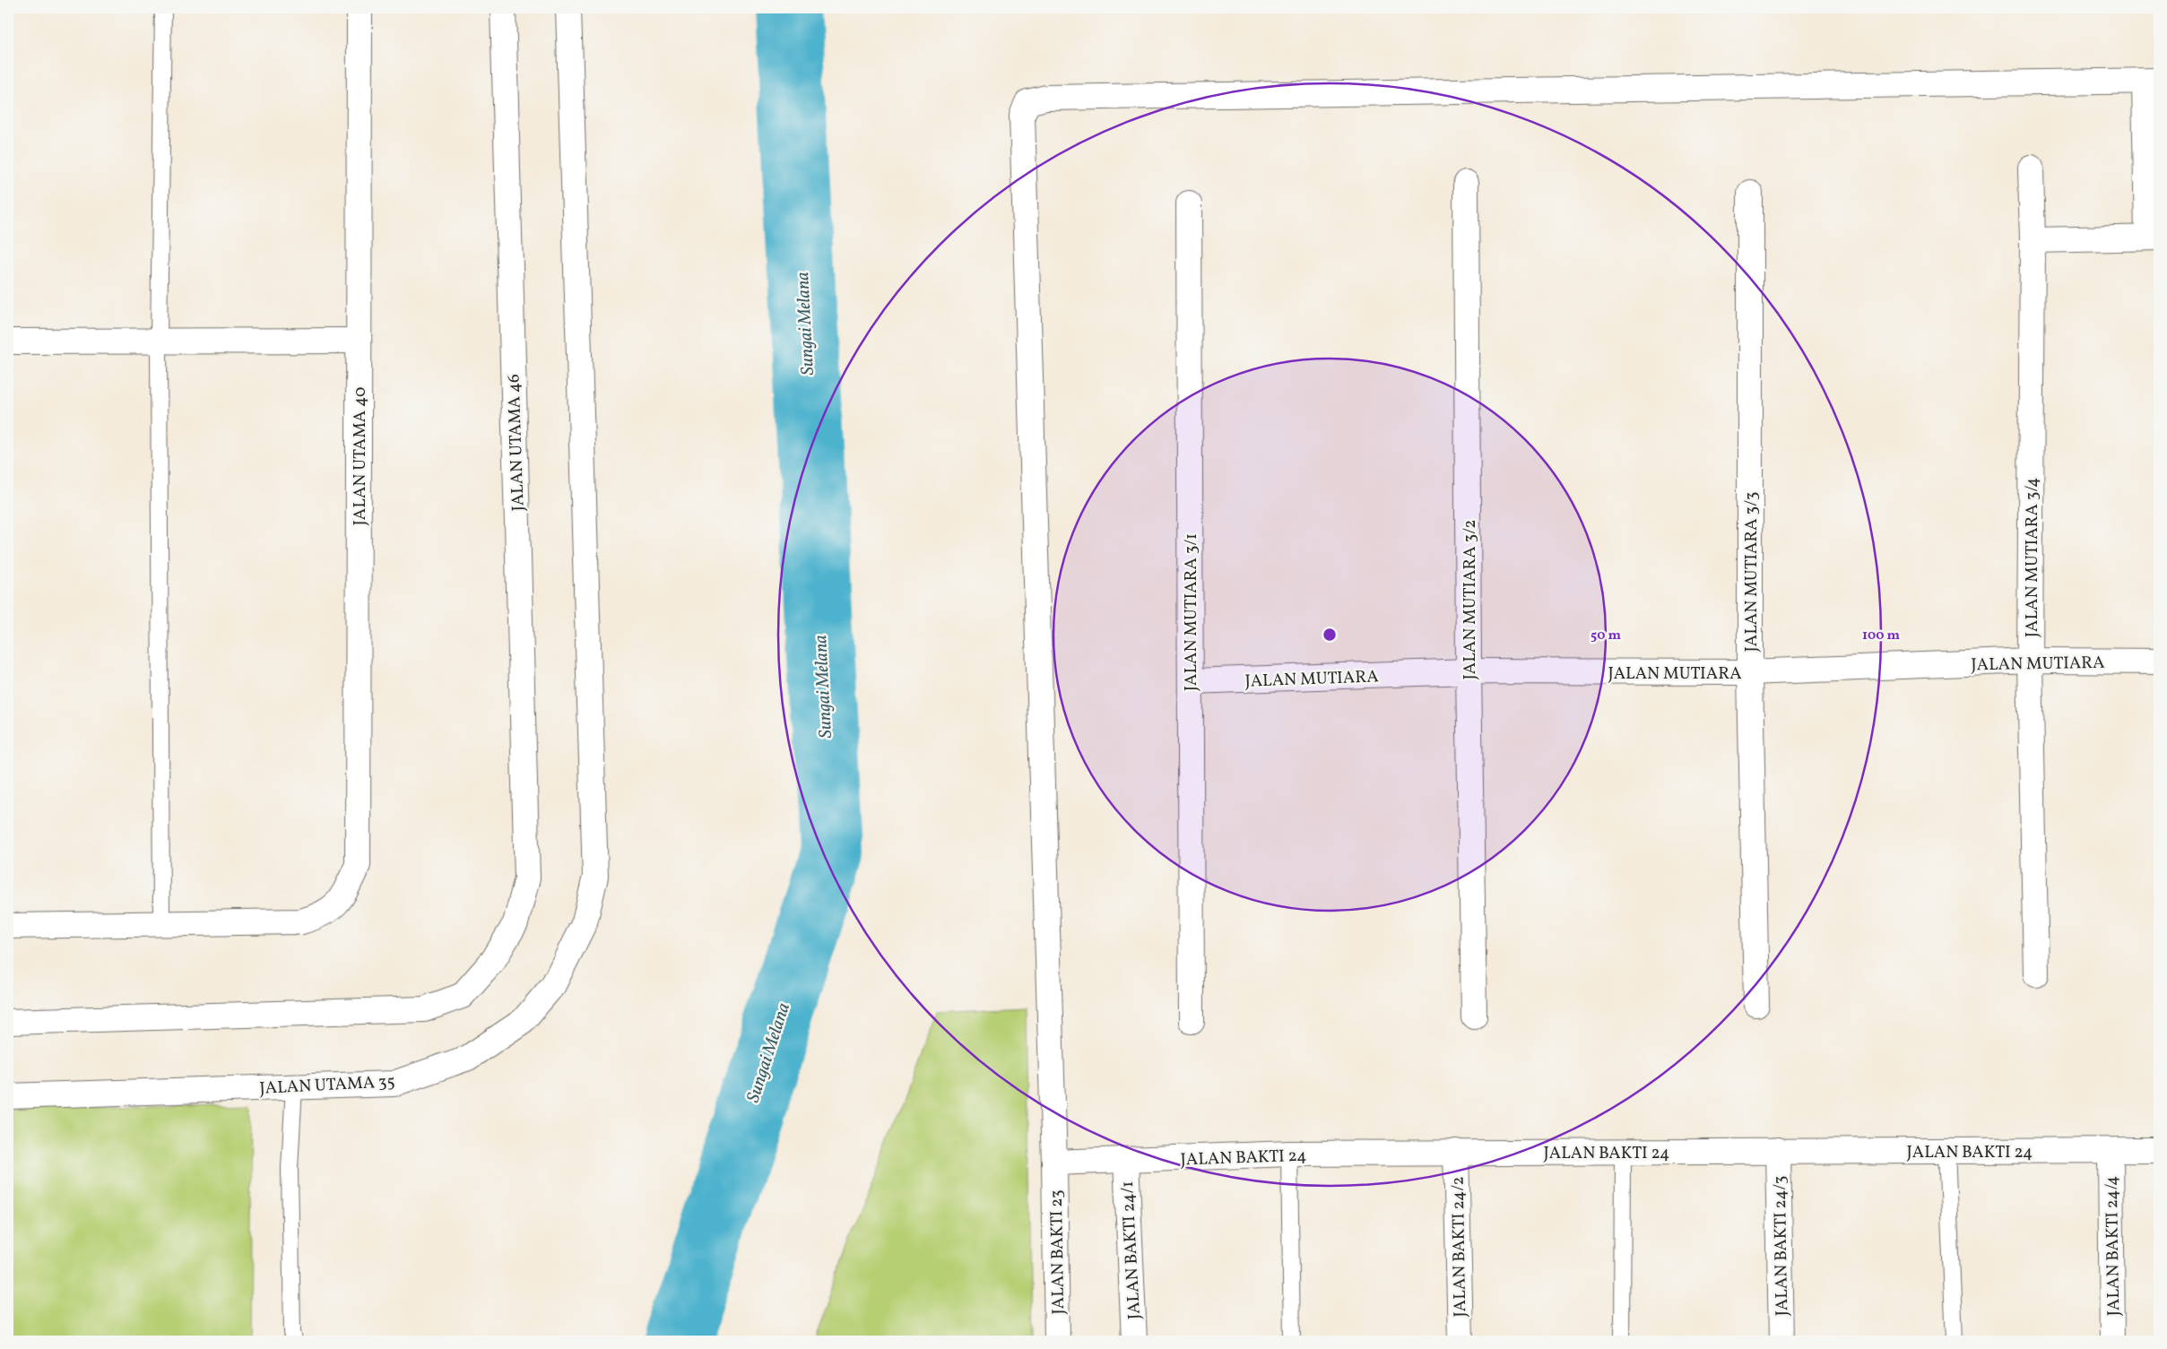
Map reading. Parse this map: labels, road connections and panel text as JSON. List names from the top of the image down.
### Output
{
  "streets": {
    "street": [
      "JALAN UTAMA 46",
      "JALAN UTAMA 40",
      "JALAN MUTIARA 3/4",
      "JALAN MUTIARA 3/3",
      "JALAN MUTIARA 3/2",
      "JALAN MUTIARA 3/1",
      "JALAN MUTIARA",
      "JALAN UTAMA 35",
      "JALAN BAKTI 24",
      "JALAN BAKTI 24/3",
      "JALAN BAKTI 24/4",
      "JALAN BAKTI 24/2",
      "JALAN BAKTI 24/1",
      "JALAN BAKTI 23"
    ]
  },
  "crossings": [
    ["JALAN MUTIARA 3/4", "JALAN MUTIARA"],
    ["JALAN MUTIARA 3/3", "JALAN MUTIARA"],
    ["JALAN MUTIARA 3/2", "JALAN MUTIARA"],
    ["JALAN MUTIARA 3/1", "JALAN MUTIARA"],
    ["JALAN BAKTI 24", "JALAN BAKTI 24/3"],
    ["JALAN BAKTI 24", "JALAN BAKTI 24/4"],
    ["JALAN BAKTI 24", "JALAN BAKTI 24/2"],
    ["JALAN BAKTI 24", "JALAN BAKTI 24/1"],
    ["JALAN BAKTI 24", "JALAN BAKTI 23"]
  ],
  "water": ["Sungai Melana"],
  "rings": ["50 m", "100 m"]
}
